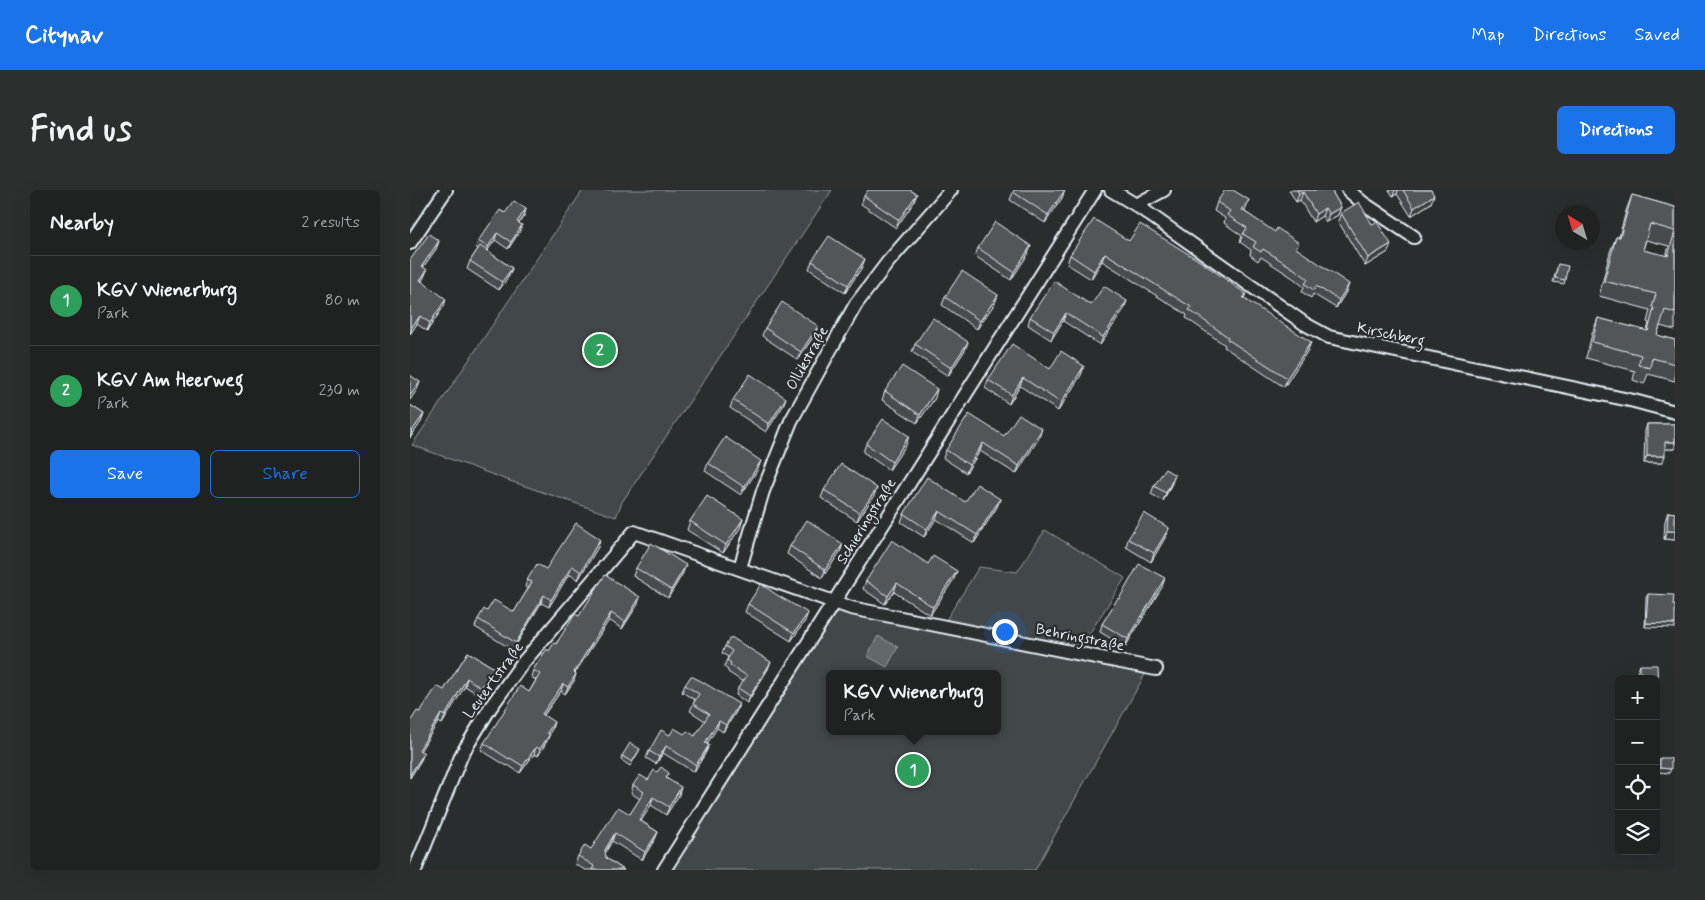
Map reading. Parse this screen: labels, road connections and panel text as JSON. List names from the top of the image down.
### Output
{
  "streets": {
    "street": [
      "Kirschberg",
      "Ollikstraße",
      "Schieringstraße",
      "Behringstraße",
      "Leutertstraße"
    ]
  },
  "crossings": [
    ["Ollikstraße", "Leutertstraße"],
    ["Schieringstraße", "Behringstraße"]
  ],
  "north": "top left",
  "page": {
    "header": "Citynav",
    "nav": ["Map", "Directions", "Saved"],
    "buttons": [
      "Directions",
      ["Save", "Share"]
    ],
    "title": "Find us",
    "heading": ["Nearby", "2 results"],
    "list": [
      {
        "mark": "1",
        "name": "KGV Wienerburg",
        "note": "Park",
        "value": "80 m"
      },
      {
        "mark": "2",
        "name": "KGV Am Heerweg",
        "note": "Park",
        "value": "230 m"
      }
    ],
    "pins": ["2", "1"],
    "popup": ["KGV Wienerburg", "Park"],
    "map_buttons": ["+", "−"]
  }
}
